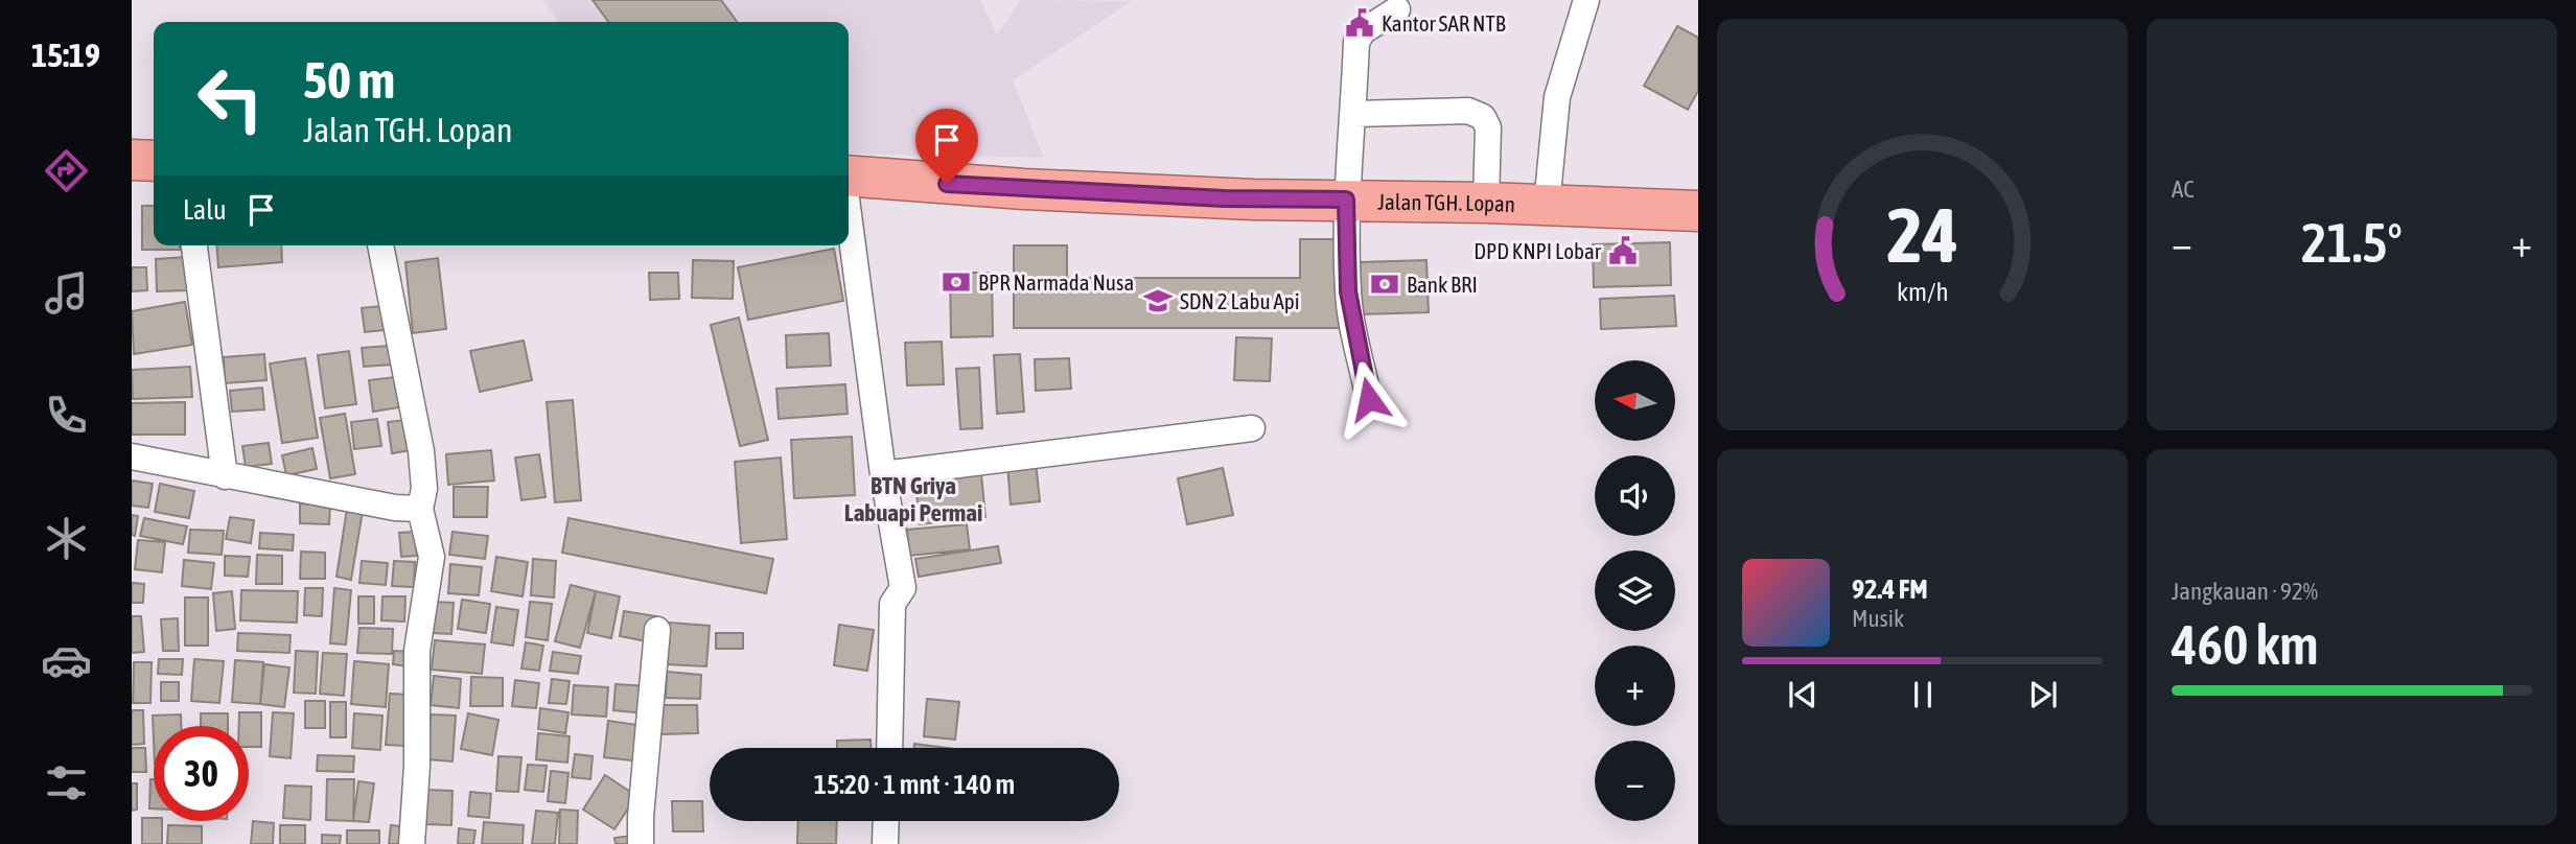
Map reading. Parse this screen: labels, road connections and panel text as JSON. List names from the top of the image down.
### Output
{
  "streets": {
    "highway": ["Jalan TGH. Lopan"]
  },
  "districts": ["BTN Griya Labuapi Permai"],
  "places": {
    "public building": ["Kantor SAR NTB", "DPD KNPI Lobar"],
    "bank": ["BPR Narmada Nusa", "Bank BRI"],
    "school or university": ["SDN 2 Labu Api"]
  },
  "north": "left",
  "page": {
    "tabs": "15:19",
    "tile": [
      "AC",
      ["Jangkauan · 92%", "460 km"]
    ],
    "turn": ["50 m", "Jalan TGH. Lopan"],
    "then": "Lalu",
    "heat": ["−", "21.5°", "+"],
    "map_buttons": ["+", "−"],
    "song": ["92.4 FM", "Musik"],
    "limit": "30",
    "trip": "15:20 · 1 mnt · 140 m",
    "gauge": ["24", "km/h"]
  }
}
